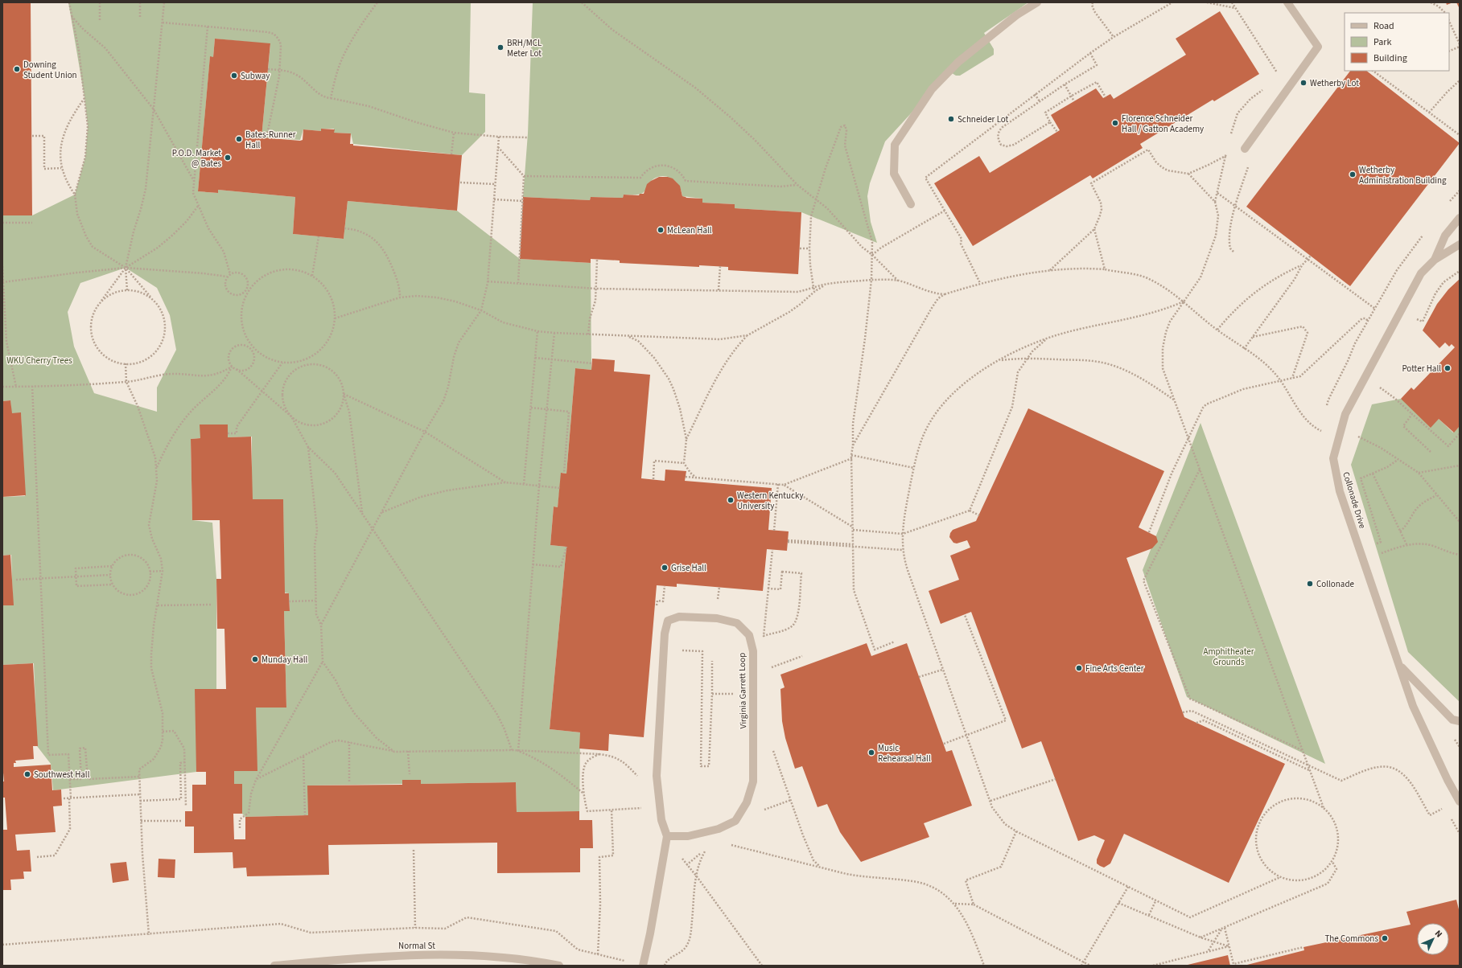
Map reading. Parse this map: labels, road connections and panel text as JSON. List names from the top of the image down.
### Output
{
  "streets": {
    "street": ["Collonade Drive", "Virginia Garrett Loop", "Normal St"]
  },
  "parks": ["WKU Cherry Trees", "Amphitheater Grounds"],
  "places": [
    "BRH/MCL Meter Lot",
    "Downing Student Union",
    "Subway",
    "Wetherby Lot",
    "Schneider Lot",
    "Florence Schneider Hall / Gatton Academy",
    "Bates-Runner Hall",
    "P.O.D. Market @ Bates",
    "Wetherby Administration Building",
    "McLean Hall",
    "Potter Hall",
    "Western Kentucky University",
    "Grise Hall",
    "Collonade",
    "Munday Hall",
    "Fine Arts Center",
    "Music Rehearsal Hall",
    "Southwest Hall",
    "The Commons"
  ],
  "legend": ["Road", "Park", "Building"],
  "north": "top right"
}
